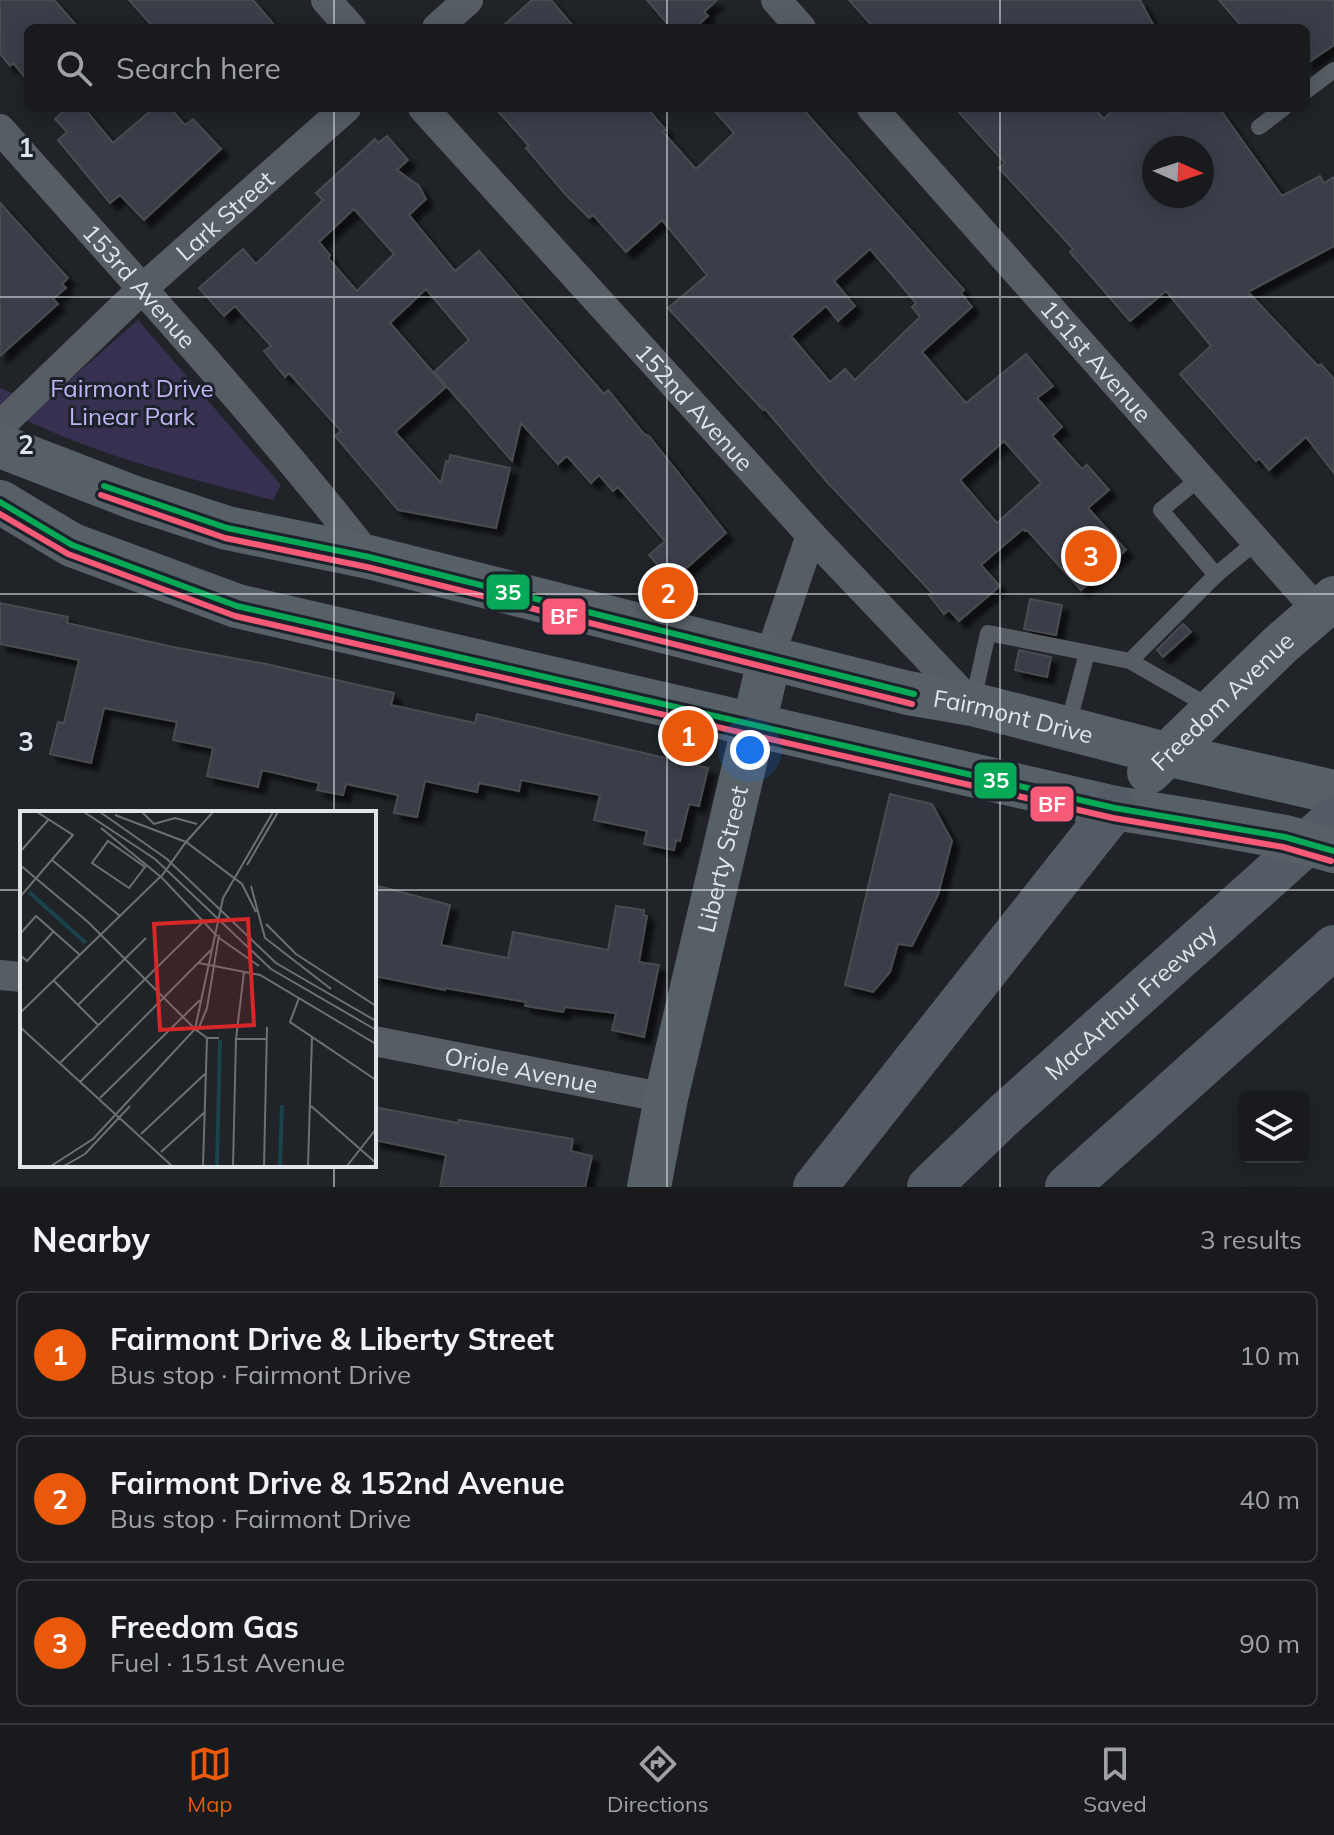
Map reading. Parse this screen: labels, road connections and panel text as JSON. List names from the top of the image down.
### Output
{
  "streets": {
    "highway": ["MacArthur Freeway"],
    "main road": ["Freedom Avenue", "Fairmont Drive", "Liberty Street"],
    "street": [
      "Lark Street",
      "153rd Avenue",
      "151st Avenue",
      "152nd Avenue",
      "Oriole Avenue"
    ]
  },
  "crossings": [
    ["Lark Street", "153rd Avenue"],
    ["153rd Avenue", "Fairmont Drive"],
    ["151st Avenue", "Freedom Avenue"],
    ["152nd Avenue", "Fairmont Drive"],
    ["152nd Avenue", "Liberty Street"],
    ["Freedom Avenue", "Fairmont Drive"],
    ["Fairmont Drive", "Liberty Street"],
    ["Liberty Street", "Oriole Avenue"]
  ],
  "parks": ["Fairmont Drive Linear Park"],
  "lines": ["transit line 35", "transit line BF"],
  "north": "right",
  "page": {
    "search": "Search here",
    "pins": ["3", "2", "1"],
    "heading": ["Nearby", "3 results"],
    "list": [
      {
        "mark": "1",
        "name": "Fairmont Drive & Liberty Street",
        "note": "Bus stop · Fairmont Drive",
        "value": "10 m"
      },
      {
        "mark": "2",
        "name": "Fairmont Drive & 152nd Avenue",
        "note": "Bus stop · Fairmont Drive",
        "value": "40 m"
      },
      {
        "mark": "3",
        "name": "Freedom Gas",
        "note": "Fuel · 151st Avenue",
        "value": "90 m"
      }
    ],
    "nav": ["Map", "Directions", "Saved"]
  },
  "grid": {
    "rows": ["1", "2", "3"]
  }
}
